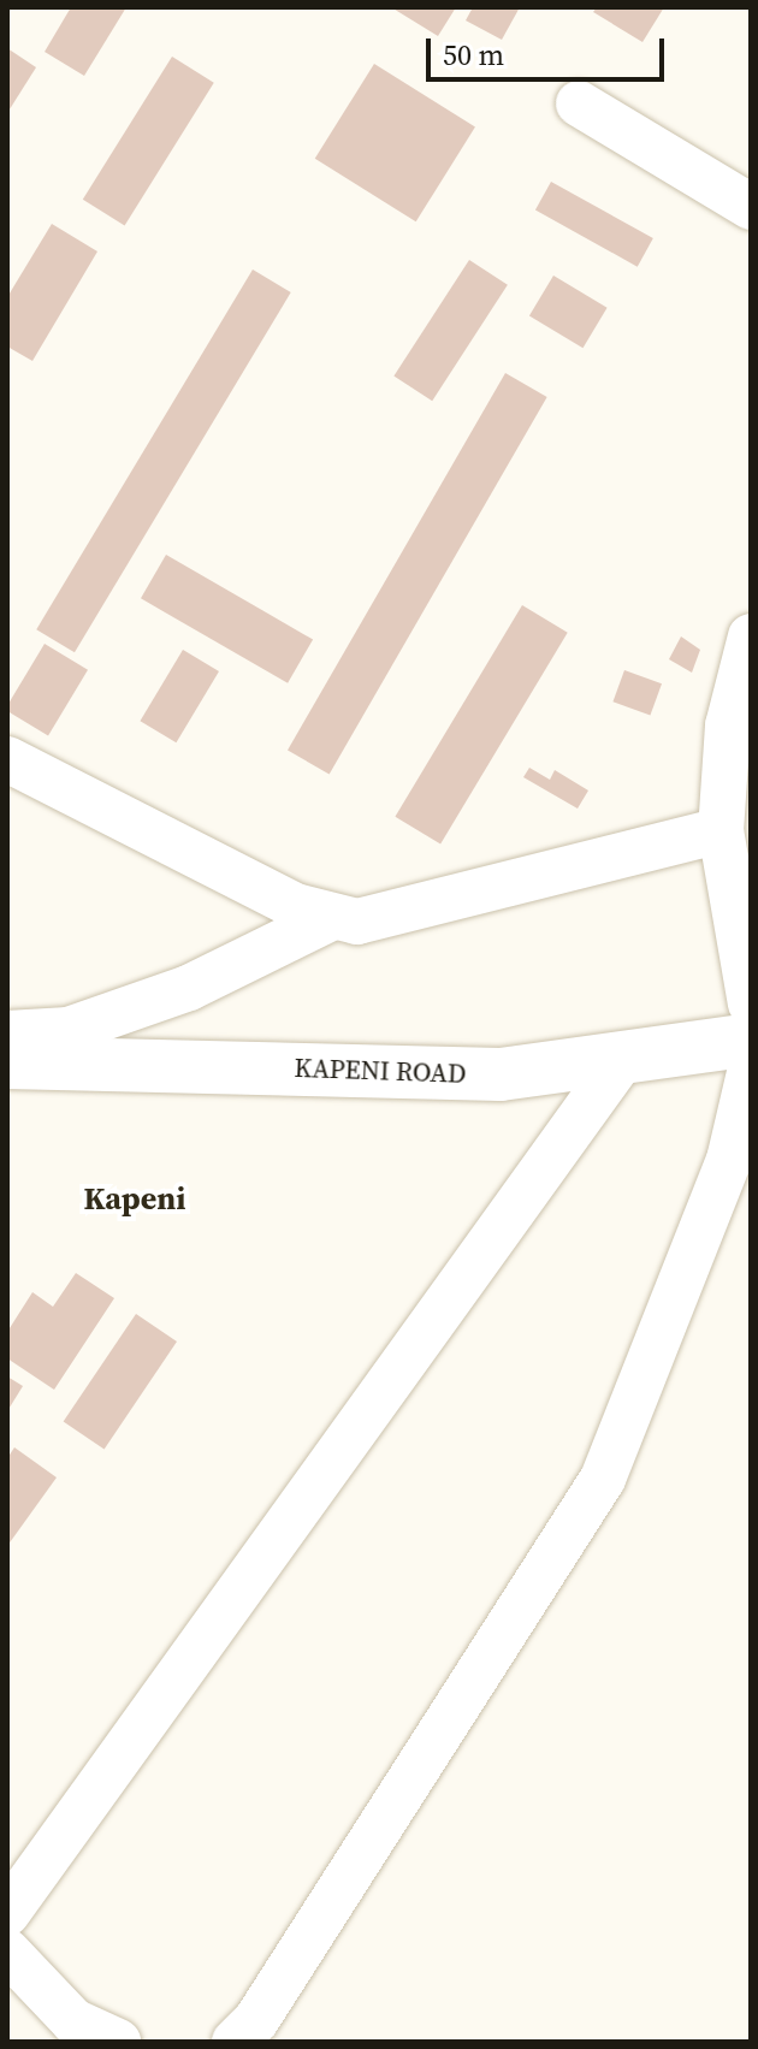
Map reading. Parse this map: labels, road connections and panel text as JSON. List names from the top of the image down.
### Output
{
  "streets": {
    "main road": ["KAPENI ROAD"]
  },
  "districts": ["Kapeni"],
  "scale_bar": "50 m"
}
